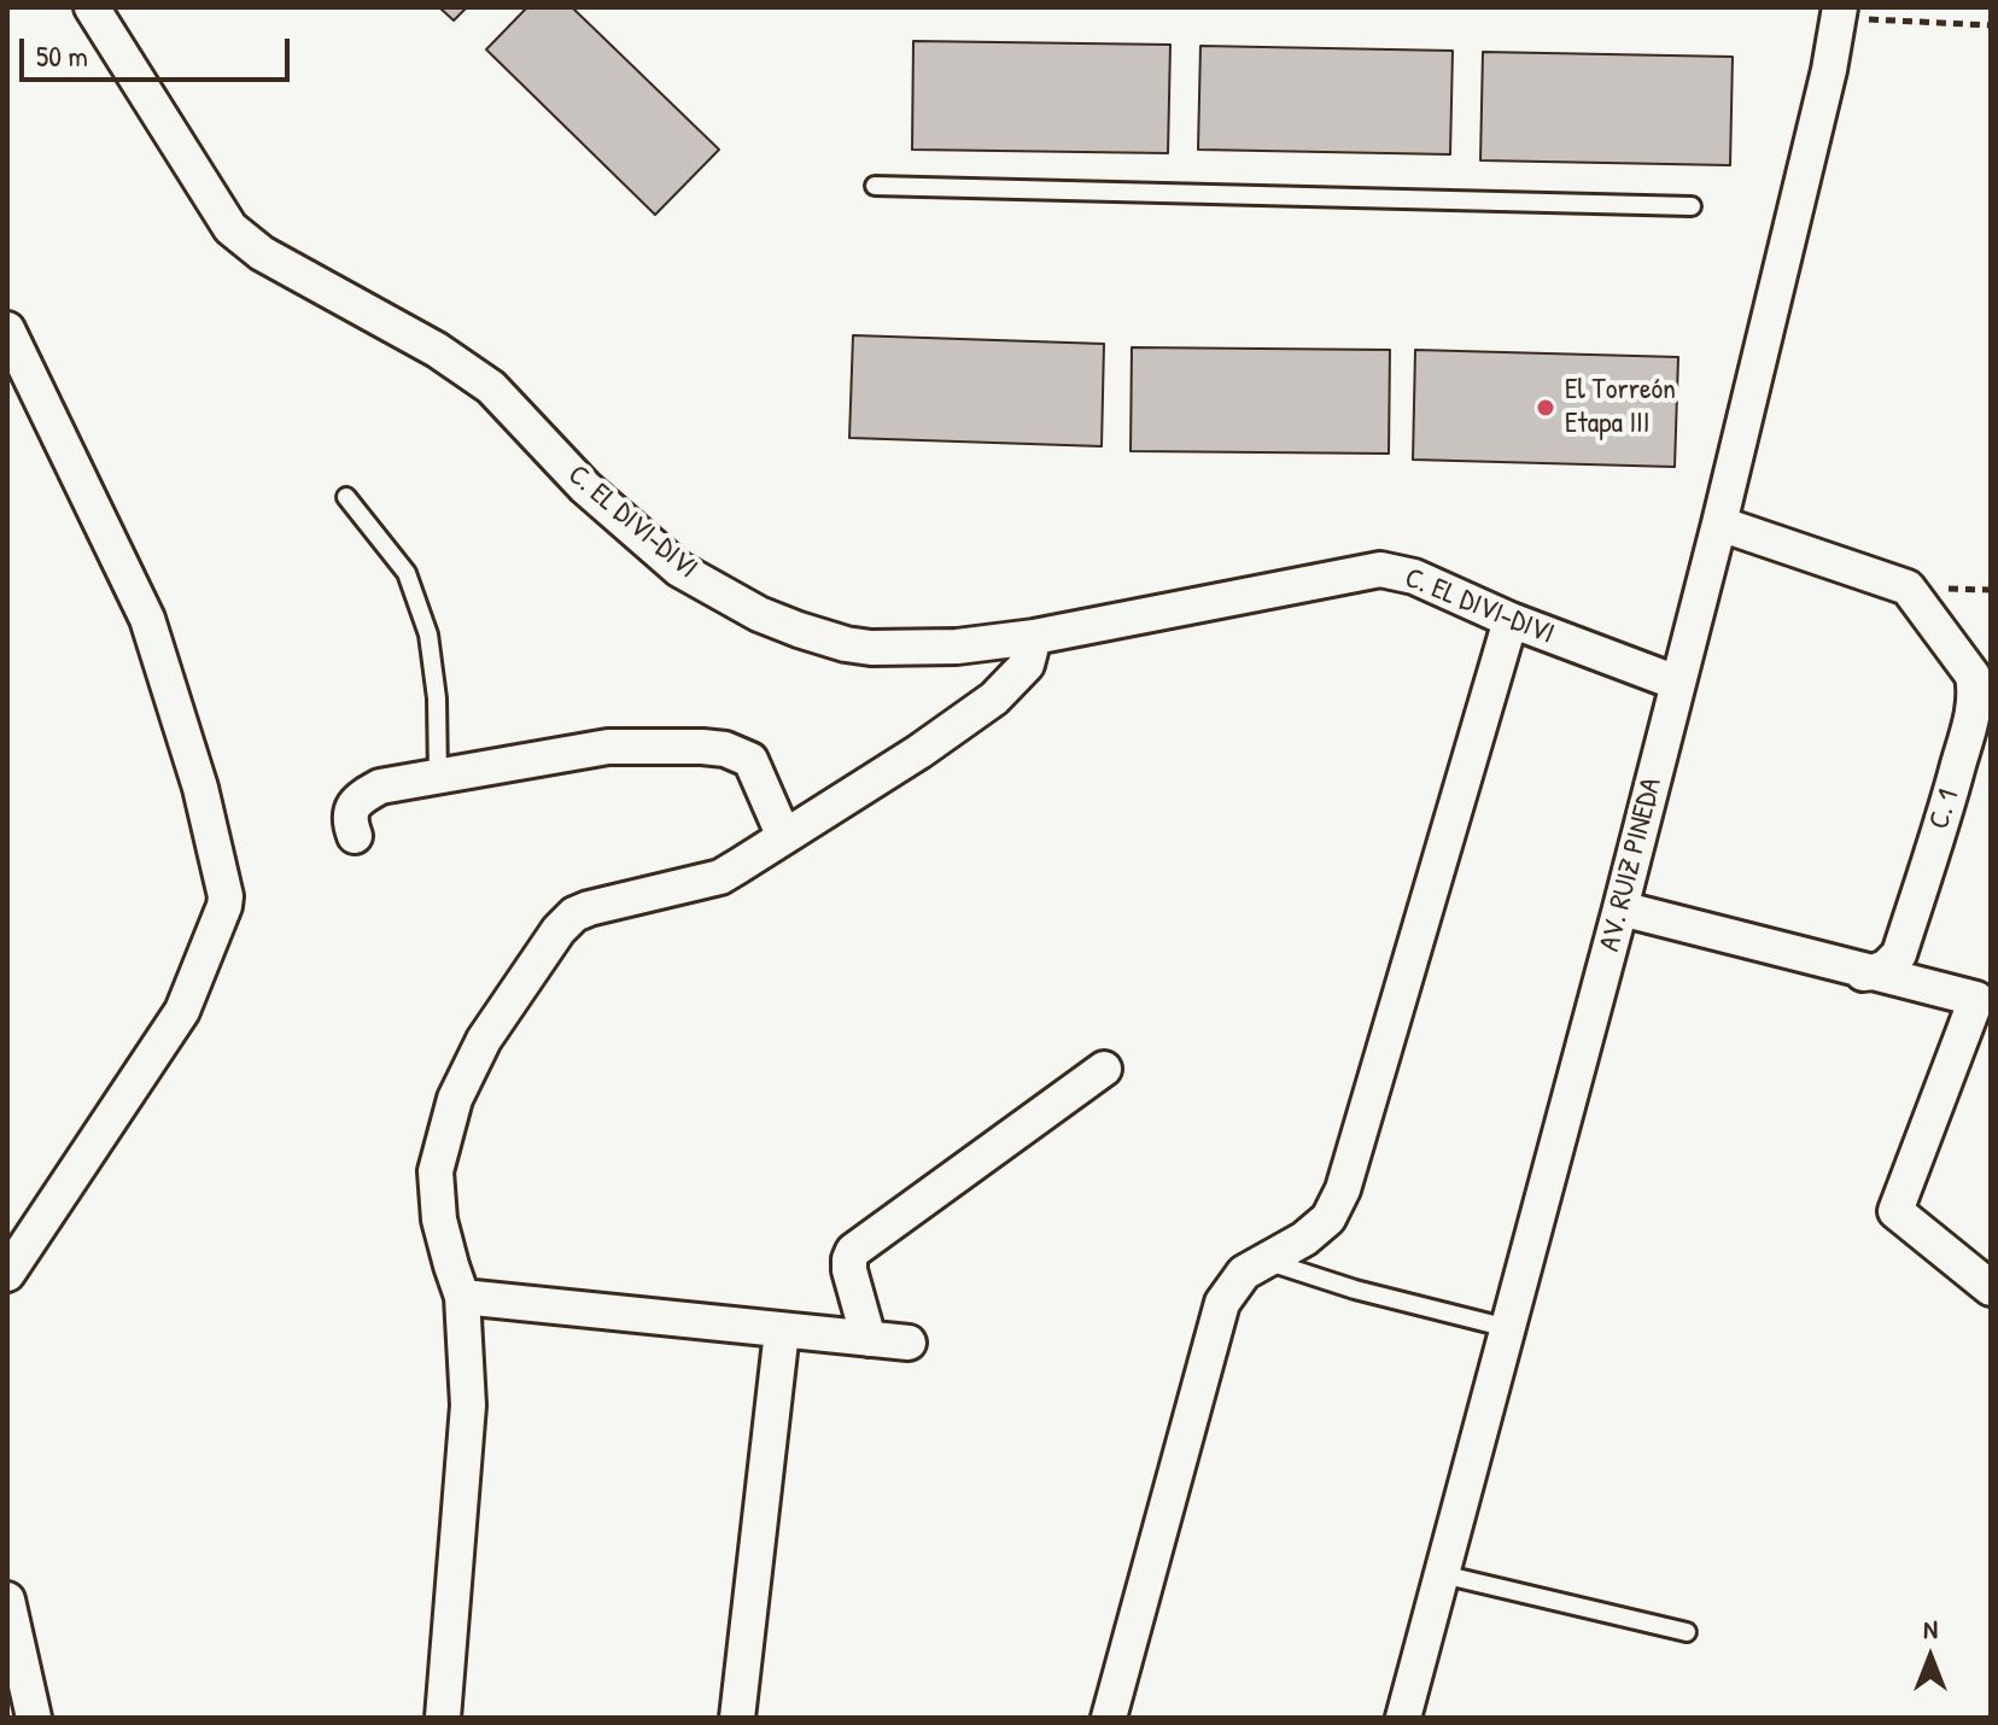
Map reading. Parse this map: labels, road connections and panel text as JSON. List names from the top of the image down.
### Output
{
  "streets": {
    "street": ["C. EL DIVI-DIVI", "C. 1", "AV. RUIZ PINEDA"]
  },
  "crossings": [
    ["C. EL DIVI-DIVI", "AV. RUIZ PINEDA"],
    ["C. 1", "AV. RUIZ PINEDA"]
  ],
  "places": ["El Torreón Etapa III"],
  "scale_bar": "50 m",
  "north": "top"
}
